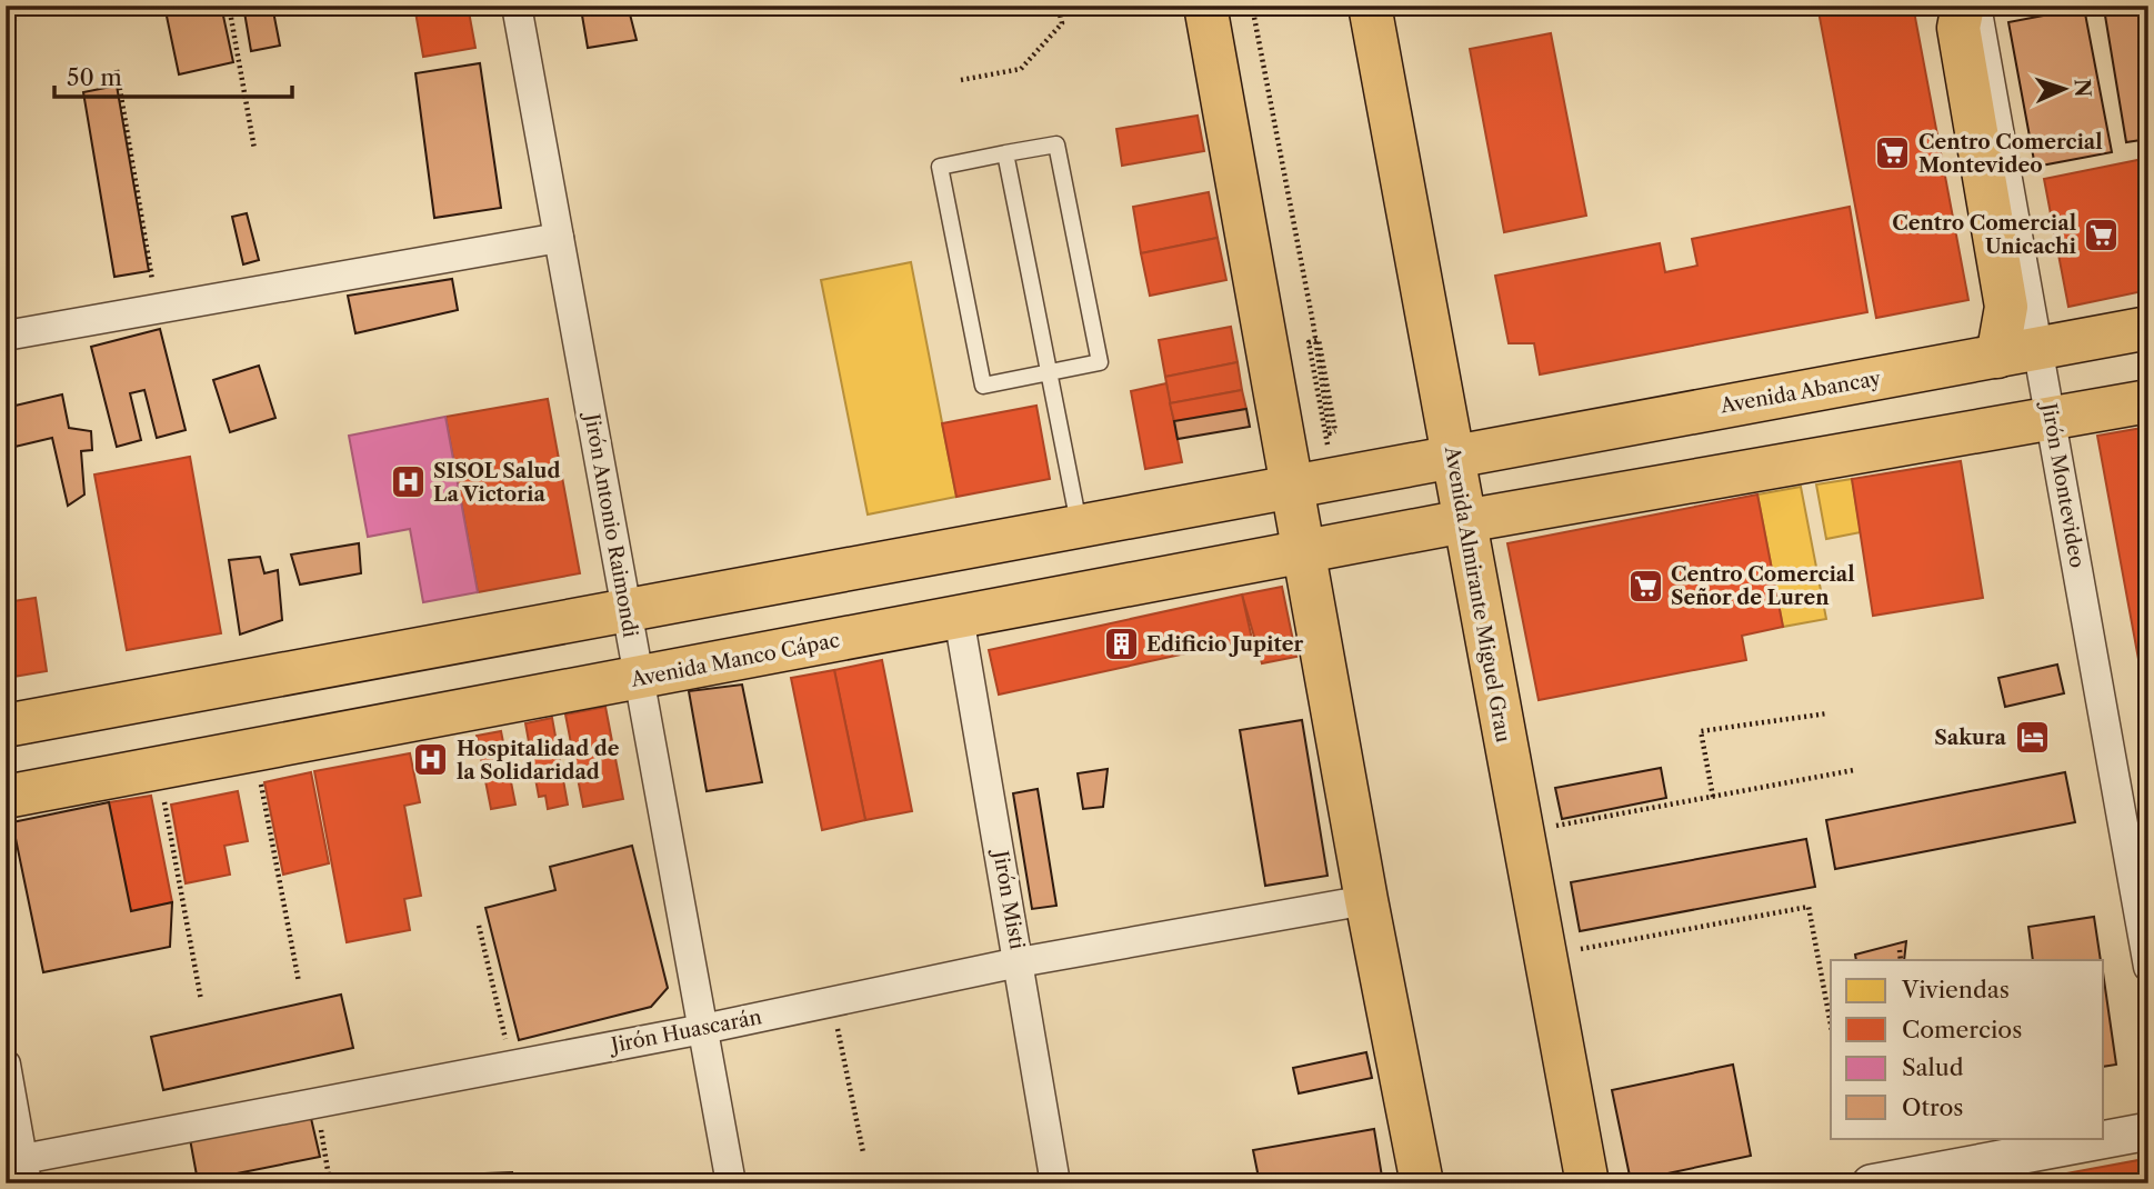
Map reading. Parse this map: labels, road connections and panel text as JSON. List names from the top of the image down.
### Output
{
  "streets": {
    "main road": ["Avenida Abancay", "Avenida Almirante Miguel Grau", "Avenida Manco Cápac"],
    "street": [
      "Jirón Montevideo",
      "Jirón Antonio Raimondi",
      "Jirón Misti",
      "Jirón Huascarán"
    ]
  },
  "crossings": [
    ["Avenida Abancay", "Jirón Montevideo"],
    ["Avenida Abancay", "Avenida Almirante Miguel Grau"],
    ["Jirón Antonio Raimondi", "Avenida Manco Cápac"],
    ["Jirón Antonio Raimondi", "Jirón Huascarán"],
    ["Avenida Almirante Miguel Grau", "Avenida Manco Cápac"],
    ["Avenida Manco Cápac", "Jirón Misti"],
    ["Jirón Misti", "Jirón Huascarán"]
  ],
  "places": {
    "supermarket": ["Centro Comercial Montevideo", "Centro Comercial Unicachi", "Centro Comercial Señor de Luren"],
    "hospital": ["SISOL Salud La Victoria", "Hospitalidad de la Solidaridad"],
    "building": ["Edificio Jupiter"],
    "hotel": ["Sakura"]
  },
  "legend": [
    "Viviendas",
    "Comercios",
    "Salud",
    "Otros"
  ],
  "scale_bar": "50 m",
  "north": "right"
}
